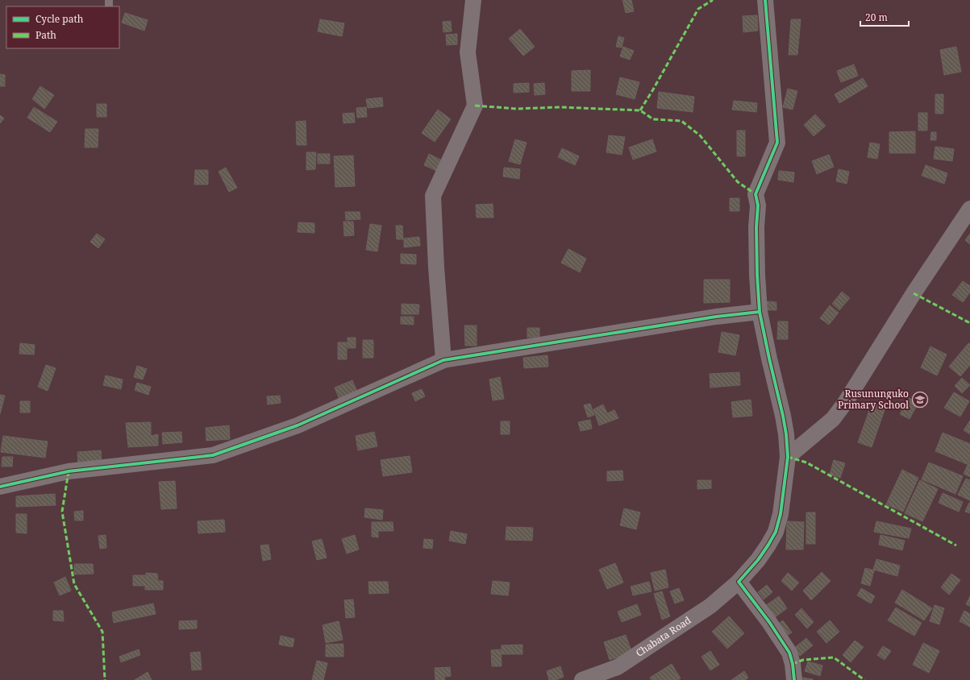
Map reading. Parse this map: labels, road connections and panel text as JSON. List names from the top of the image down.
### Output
{
  "streets": {
    "street": ["Chabata Road"]
  },
  "places": {
    "school or university": ["Rusununguko Primary School"]
  },
  "legend": ["Cycle path", "Path"],
  "scale_bar": "20 m"
}
